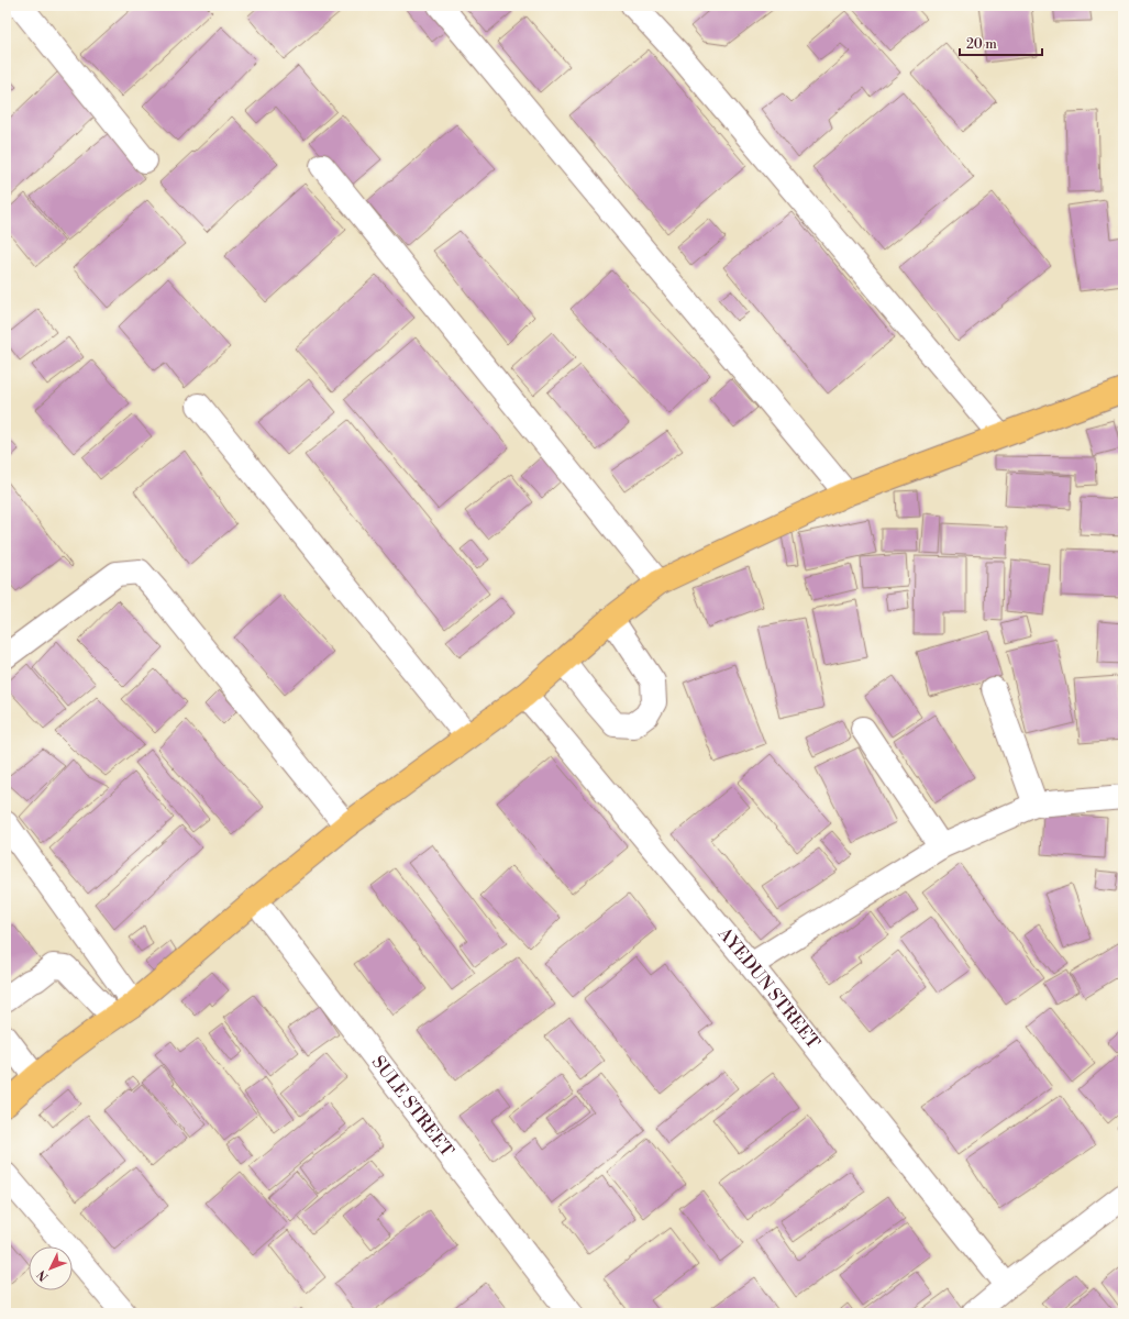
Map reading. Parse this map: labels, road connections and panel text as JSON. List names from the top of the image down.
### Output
{
  "streets": {
    "street": ["AYEDUN STREET", "SULE STREET"]
  },
  "scale_bar": "20 m",
  "north": "bottom left"
}
